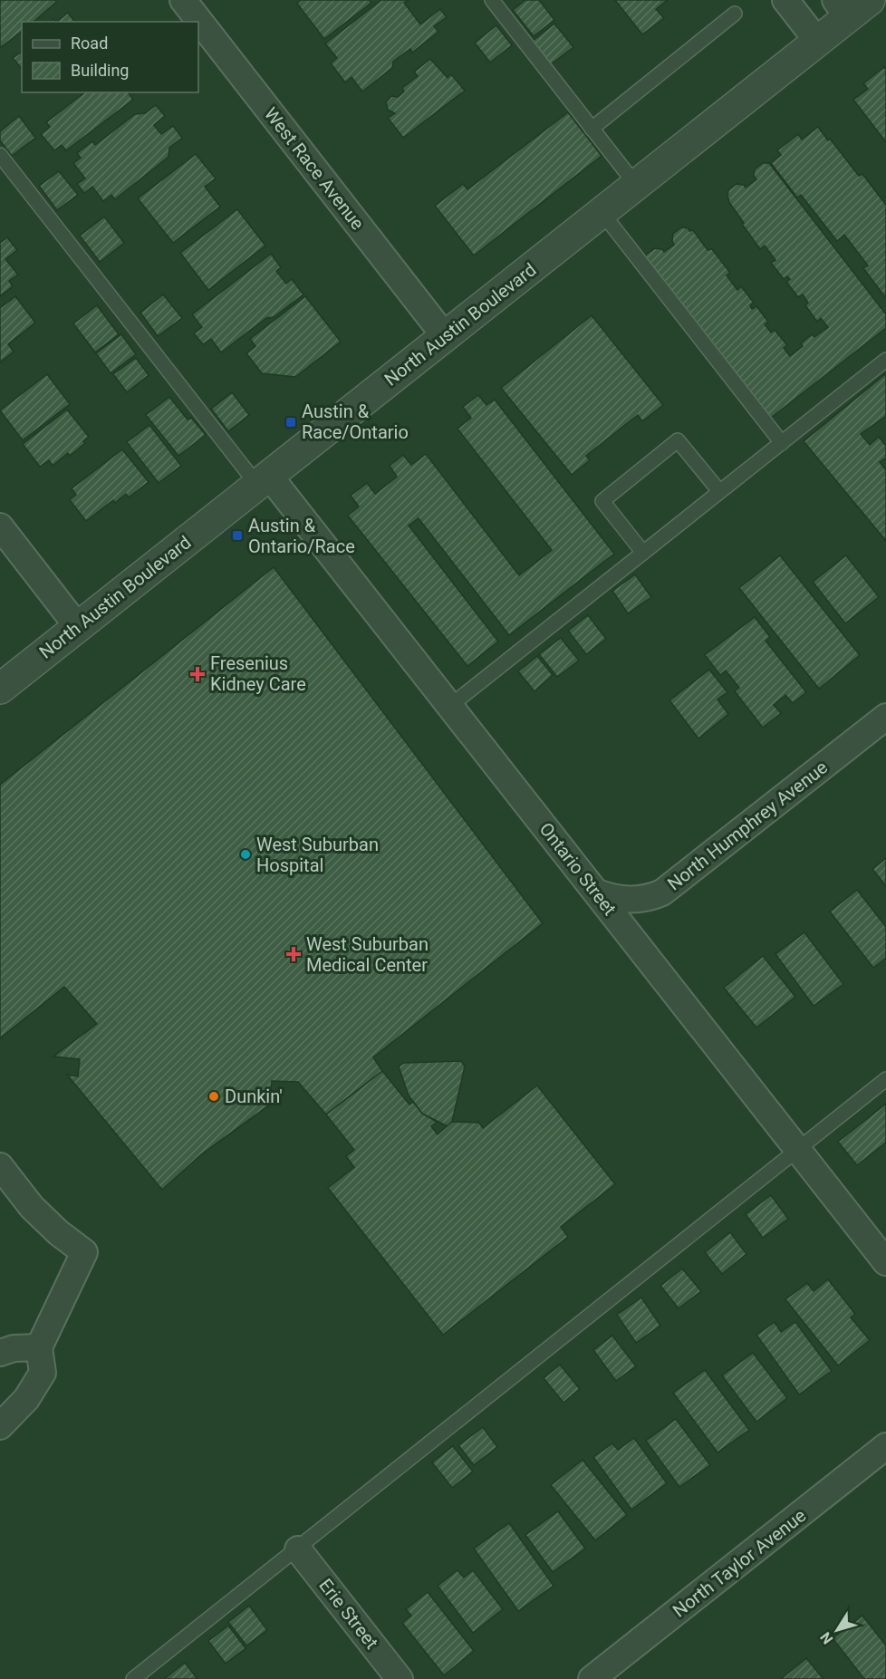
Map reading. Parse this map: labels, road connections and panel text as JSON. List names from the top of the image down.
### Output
{
  "streets": {
    "street": [
      "West Race Avenue",
      "North Austin Boulevard",
      "North Humphrey Avenue",
      "Ontario Street",
      "North Taylor Avenue",
      "Erie Street"
    ]
  },
  "crossings": [
    ["West Race Avenue", "North Austin Boulevard"],
    ["North Austin Boulevard", "Ontario Street"],
    ["North Humphrey Avenue", "Ontario Street"]
  ],
  "places": {
    "transit": ["Austin & Race/Ontario", "Austin & Ontario/Race"],
    "health": ["Fresenius Kidney Care", "West Suburban Medical Center"],
    "other": ["West Suburban Hospital", "Dunkin'"]
  },
  "legend": ["Road", "Building"],
  "north": "bottom left"
}
